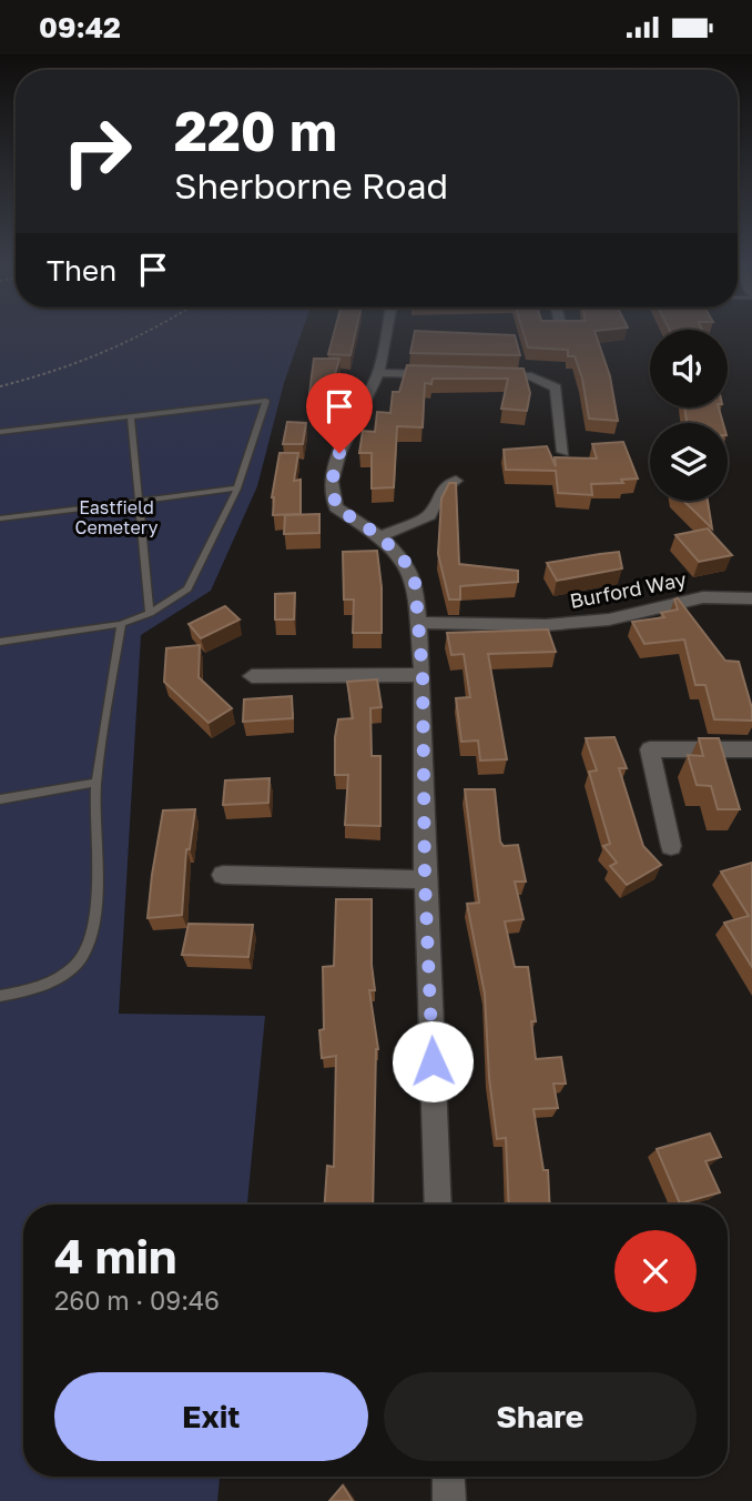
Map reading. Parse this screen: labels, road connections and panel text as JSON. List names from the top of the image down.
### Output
{
  "streets": {
    "street": ["Burford Way"]
  },
  "parks": ["Eastfield Cemetery"],
  "page": {
    "status": "09:42",
    "turn": ["220 m", "Sherborne Road"],
    "then": "Then",
    "heading": ["4 min", "260 m · 09:46"],
    "buttons": ["Exit", "Share"]
  }
}
